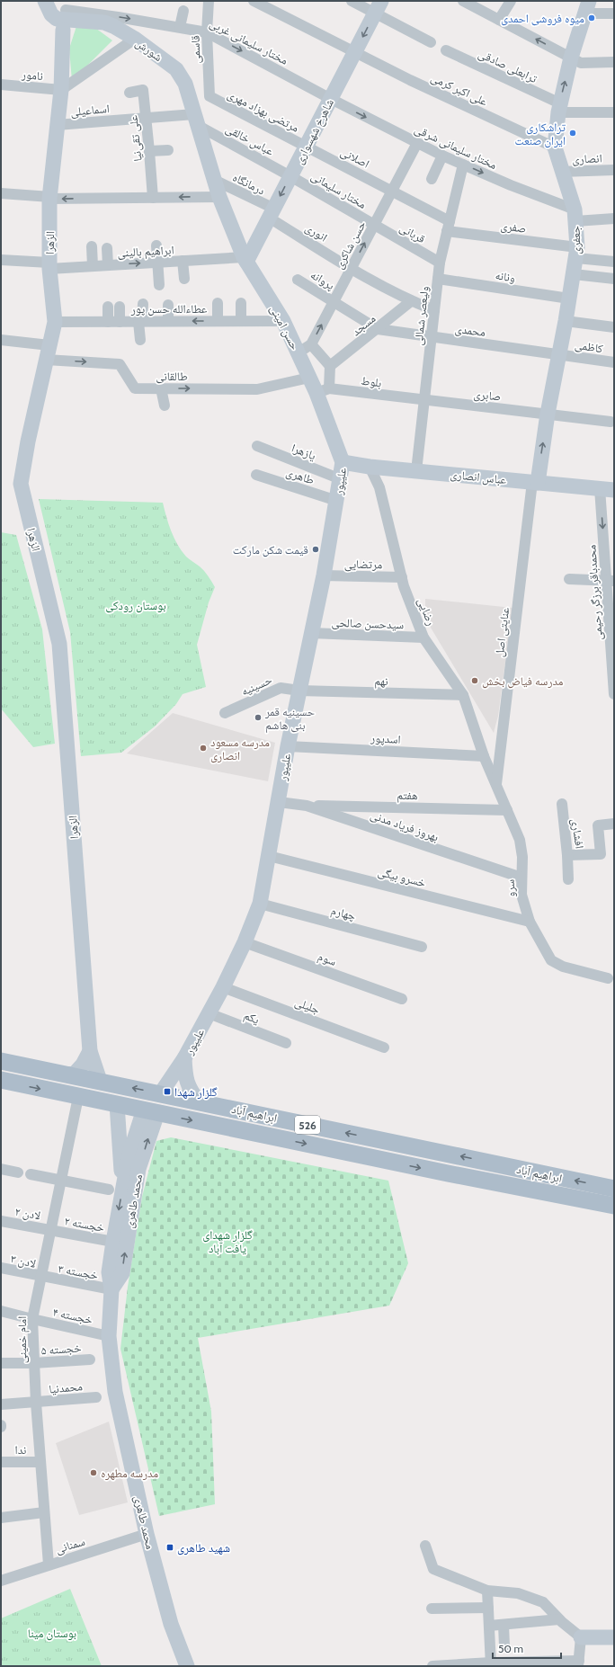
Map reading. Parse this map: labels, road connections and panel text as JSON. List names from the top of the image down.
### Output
{
  "streets": {
    "main road": ["ابراهیم آباد", "526"],
    "street": [
      "مختار سلیمانی غربی",
      "شورش",
      "قاسمی",
      "ترابعلی صادقی",
      "نامور",
      "علی اکبر کرمی",
      "اسماعیلی",
      "مرتضی بهزاد مهری",
      "شاهرخ شهسواری",
      "علی تقی‌نیا",
      "عباس خالقی",
      "مختار سلیمانی شرقی",
      "اصلانی",
      "انصاری",
      "درمانگاه",
      "مختار سلیمانی",
      "صفری",
      "انوری",
      "قربانی",
      "جعفری",
      "الزهرا",
      "حسن شاکری",
      "ابراهیم بالینی",
      "ونانه",
      "پروانه",
      "عطاءالله حسن پور",
      "ولیعصر شمالی",
      "مسجد",
      "حسن امینی",
      "محمدی",
      "کاظمی",
      "طالقانی",
      "بلوط",
      "صابری",
      "یازهرا",
      "طاهری",
      "عباس انصاری",
      "علیپور",
      "مرتضایی",
      "محمدباقر برزگر رحیمی",
      "رضایی",
      "سیدحسن صالحی",
      "عنایتی اصل",
      "نهم",
      "حسینیه",
      "اسدپور",
      "هفتم",
      "بهروز فریاد مدنی",
      "افشاری",
      "خسرو بیگی",
      "سرو",
      "چهارم",
      "سوم",
      "جلیلی",
      "یکم",
      "محمد طاهری",
      "لادن ۲",
      "خجسته ۲",
      "لادن ۳",
      "خجسته ۳",
      "خجسته ۴",
      "امام خمینی",
      "خجسته ۵",
      "محمدنیا",
      "ندا",
      "سمنانی"
    ]
  },
  "crossings": [
    ["مختار سلیمانی غربی", "شورش"],
    ["مختار سلیمانی غربی", "قاسمی"],
    ["مختار سلیمانی غربی", "شاهرخ شهسواری"],
    ["مختار سلیمانی غربی", "مختار سلیمانی شرقی"],
    ["مختار سلیمانی غربی", "الزهرا"],
    ["شورش", "عباس خالقی"],
    ["شورش", "الزهرا"],
    ["شورش", "حسن امینی"],
    ["قاسمی", "مرتضی بهزاد مهری"],
    ["ترابعلی صادقی", "جعفری"],
    ["نامور", "الزهرا"],
    ["علی اکبر کرمی", "شاهرخ شهسواری"],
    ["علی اکبر کرمی", "جعفری"],
    ["اسماعیلی", "علی تقی‌نیا"],
    ["اسماعیلی", "الزهرا"],
    ["مرتضی بهزاد مهری", "شاهرخ شهسواری"],
    ["مرتضی بهزاد مهری", "اصلانی"],
    ["شاهرخ شهسواری", "عباس خالقی"],
    ["شاهرخ شهسواری", "مختار سلیمانی شرقی"],
    ["شاهرخ شهسواری", "اصلانی"],
    ["شاهرخ شهسواری", "درمانگاه"],
    ["شاهرخ شهسواری", "مختار سلیمانی"],
    ["شاهرخ شهسواری", "انوری"],
    ["شاهرخ شهسواری", "ابراهیم بالینی"],
    ["شاهرخ شهسواری", "حسن امینی"],
    ["عباس خالقی", "مختار سلیمانی"],
    ["عباس خالقی", "حسن امینی"],
    ["مختار سلیمانی شرقی", "جعفری"],
    ["مختار سلیمانی شرقی", "حسن شاکری"],
    ["مختار سلیمانی شرقی", "ولیعصر شمالی"],
    ["اصلانی", "صفری"],
    ["اصلانی", "حسن شاکری"],
    ["انصاری", "جعفری"],
    ["درمانگاه", "انوری"],
    ["درمانگاه", "حسن امینی"],
    ["مختار سلیمانی", "قربانی"],
    ["مختار سلیمانی", "حسن شاکری"],
    ["صفری", "جعفری"],
    ["صفری", "حسن شاکری"],
    ["صفری", "ولیعصر شمالی"],
    ["انوری", "حسن شاکری"],
    ["انوری", "ولیعصر شمالی"],
    ["انوری", "مسجد"],
    ["قربانی", "حسن شاکری"],
    ["قربانی", "ولیعصر شمالی"],
    ["جعفری", "ونانه"],
    ["جعفری", "محمدی"],
    ["جعفری", "کاظمی"],
    ["جعفری", "صابری"],
    ["جعفری", "عباس انصاری"],
    ["جعفری", "عنایتی اصل"],
    ["الزهرا", "ابراهیم بالینی"],
    ["الزهرا", "عطاءالله حسن پور"],
    ["الزهرا", "طالقانی"],
    ["الزهرا", "ابراهیم آباد"],
    ["حسن شاکری", "پروانه"],
    ["حسن شاکری", "حسن امینی"],
    ["ابراهیم بالینی", "حسن امینی"],
    ["ونانه", "ولیعصر شمالی"],
    ["پروانه", "مسجد"],
    ["پروانه", "محمدی"],
    ["عطاءالله حسن پور", "حسن امینی"],
    ["ولیعصر شمالی", "محمدی"],
    ["ولیعصر شمالی", "بلوط"],
    ["ولیعصر شمالی", "صابری"],
    ["ولیعصر شمالی", "عباس انصاری"],
    ["مسجد", "محمدی"],
    ["حسن امینی", "طالقانی"],
    ["حسن امینی", "بلوط"],
    ["حسن امینی", "عباس انصاری"],
    ["حسن امینی", "علیپور"],
    ["محمدی", "کاظمی"],
    ["بلوط", "صابری"],
    ["یازهرا", "علیپور"],
    ["طاهری", "علیپور"],
    ["عباس انصاری", "علیپور"],
    ["عباس انصاری", "محمدباقر برزگر رحیمی"],
    ["عباس انصاری", "رضایی"],
    ["عباس انصاری", "عنایتی اصل"],
    ["علیپور", "مرتضایی"],
    ["علیپور", "سیدحسن صالحی"],
    ["علیپور", "نهم"],
    ["علیپور", "حسینیه"],
    ["علیپور", "اسدپور"],
    ["علیپور", "بهروز فریاد مدنی"],
    ["علیپور", "خسرو بیگی"],
    ["علیپور", "چهارم"],
    ["علیپور", "سوم"],
    ["علیپور", "جلیلی"],
    ["علیپور", "یکم"],
    ["علیپور", "ابراهیم آباد"],
    ["مرتضایی", "رضایی"],
    ["رضایی", "سیدحسن صالحی"],
    ["رضایی", "نهم"],
    ["رضایی", "اسدپور"],
    ["رضایی", "سرو"],
    ["عنایتی اصل", "سرو"],
    ["نهم", "حسینیه"],
    ["اسدپور", "سرو"],
    ["هفتم", "بهروز فریاد مدنی"],
    ["هفتم", "سرو"],
    ["بهروز فریاد مدنی", "سرو"],
    ["خسرو بیگی", "سرو"],
    ["ابراهیم آباد", "محمد طاهری"],
    ["ابراهیم آباد", "امام خمینی"],
    ["محمد طاهری", "خجسته ۲"],
    ["محمد طاهری", "خجسته ۳"],
    ["محمد طاهری", "خجسته ۴"],
    ["محمد طاهری", "سمنانی"],
    ["لادن ۲", "خجسته ۲"],
    ["لادن ۲", "امام خمینی"],
    ["خجسته ۲", "امام خمینی"],
    ["لادن ۳", "خجسته ۳"],
    ["لادن ۳", "امام خمینی"],
    ["خجسته ۳", "امام خمینی"],
    ["خجسته ۴", "امام خمینی"],
    ["امام خمینی", "خجسته ۵"],
    ["امام خمینی", "محمدنیا"],
    ["امام خمینی", "ندا"],
    ["امام خمینی", "سمنانی"]
  ],
  "one_way": [
    "مختار سلیمانی غربی",
    "مختار سلیمانی شرقی",
    "حسن شاکری",
    "طالقانی",
    "محمدباقر برزگر رحیمی"
  ],
  "parks": ["بوستان رودکی", "گلزار شهدای یافت آباد", "بوستان مینا"],
  "places": {
    "other": [
      "میوه فروشی احمدی",
      "تراشکاری ایران صنعت",
      "قیمت شکن مارکت",
      "مدرسه فیاض بخش",
      "حسینیه قمر بنی هاشم",
      "مدرسه مسعود انصاری",
      "مدرسه مطهره"
    ],
    "transit": ["گلزار شهدا", "شهید طاهری"]
  },
  "scale_bar": "50 m"
}
